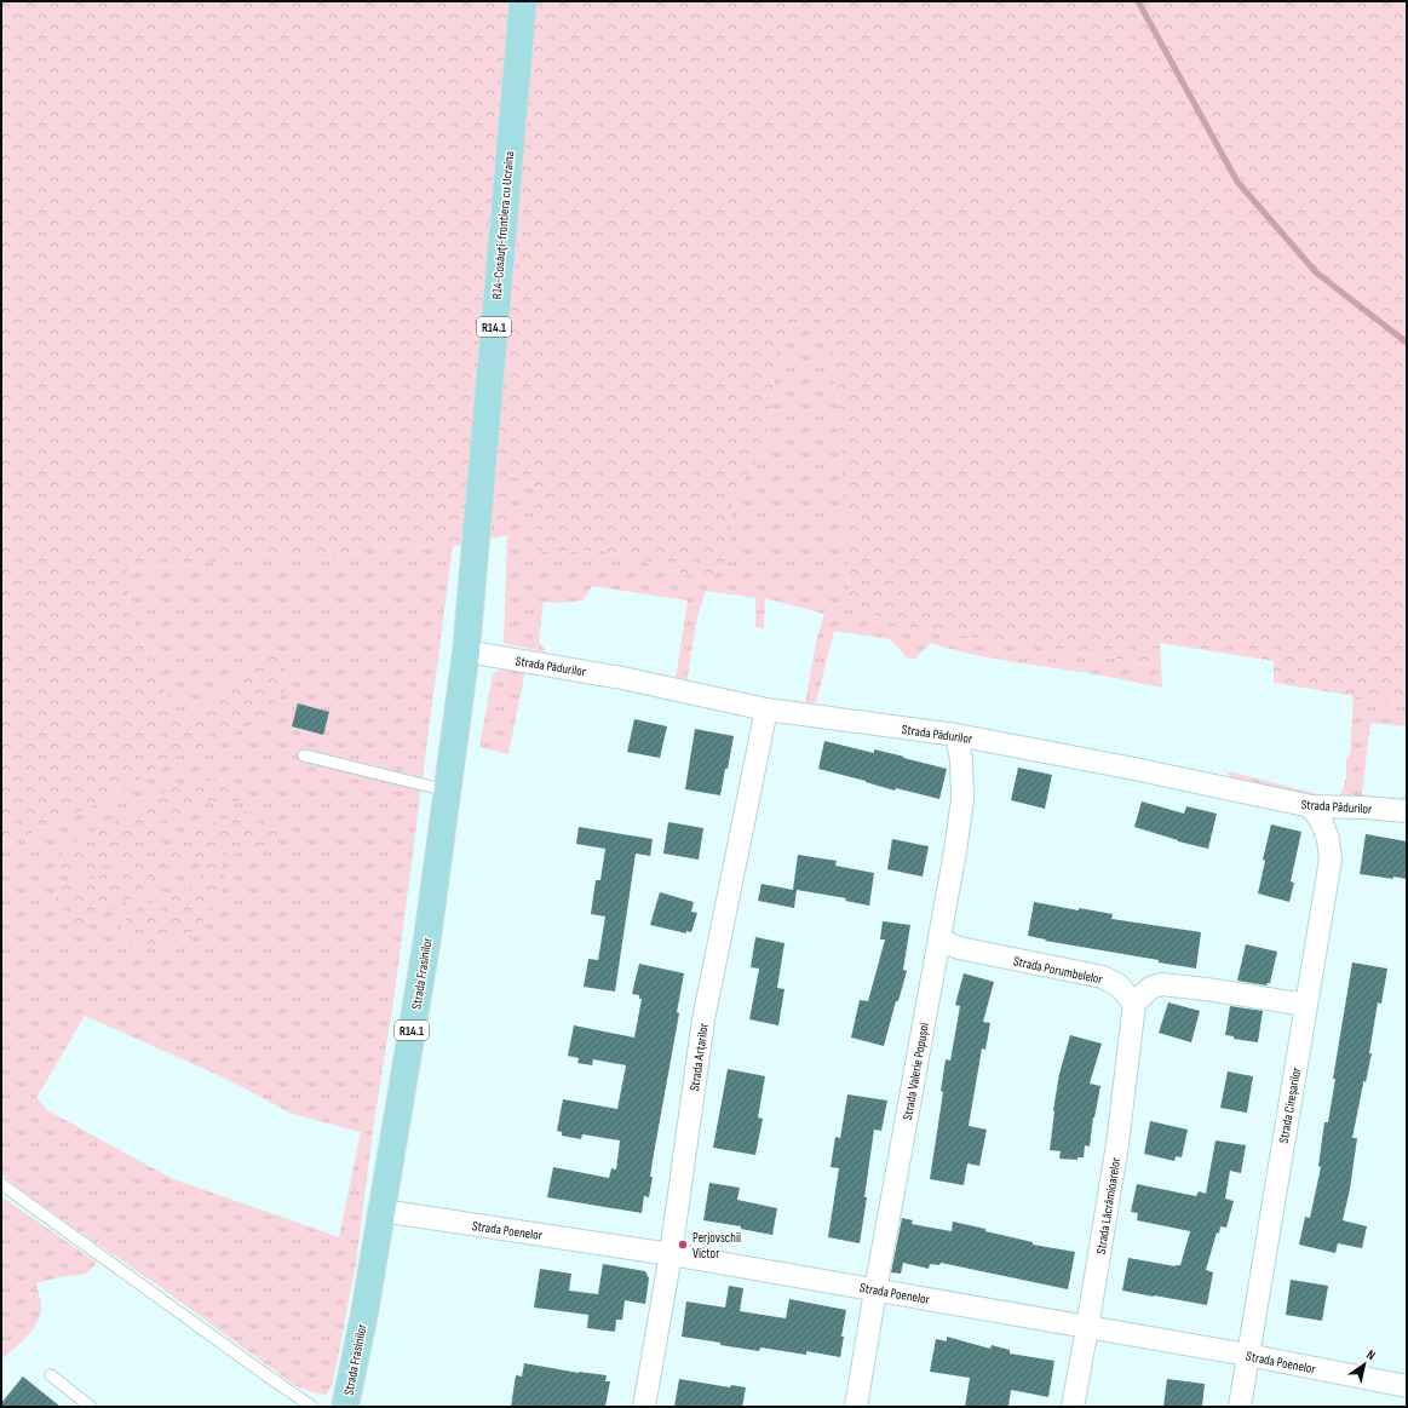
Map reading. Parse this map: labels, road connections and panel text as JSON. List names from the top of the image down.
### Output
{
  "streets": {
    "main road": ["R14-Cosăuți-frontiera cu Ucraina", "R14.1", "Strada Frasinilor"],
    "street": [
      "Strada Pădurilor",
      "Strada Porumbelelor",
      "Strada Arțarilor",
      "Strada Valerie Popușoi",
      "Strada Cireșarilor",
      "Strada Lăcrămioarelor",
      "Strada Poenelor"
    ]
  },
  "crossings": [
    ["R14-Cosăuți-frontiera cu Ucraina", "Strada Pădurilor"],
    ["R14-Cosăuți-frontiera cu Ucraina", "Strada Frasinilor"],
    ["Strada Pădurilor", "Strada Frasinilor"],
    ["Strada Pădurilor", "Strada Arțarilor"],
    ["Strada Pădurilor", "Strada Valerie Popușoi"],
    ["Strada Pădurilor", "Strada Cireșarilor"],
    ["Strada Porumbelelor", "Strada Valerie Popușoi"],
    ["Strada Porumbelelor", "Strada Lăcrămioarelor"],
    ["Strada Frasinilor", "Strada Poenelor"],
    ["Strada Arțarilor", "Strada Poenelor"],
    ["Strada Valerie Popușoi", "Strada Poenelor"],
    ["Strada Cireșarilor", "Strada Poenelor"],
    ["Strada Lăcrămioarelor", "Strada Poenelor"]
  ],
  "places": ["Perjovschii Victor"],
  "north": "top right"
}
